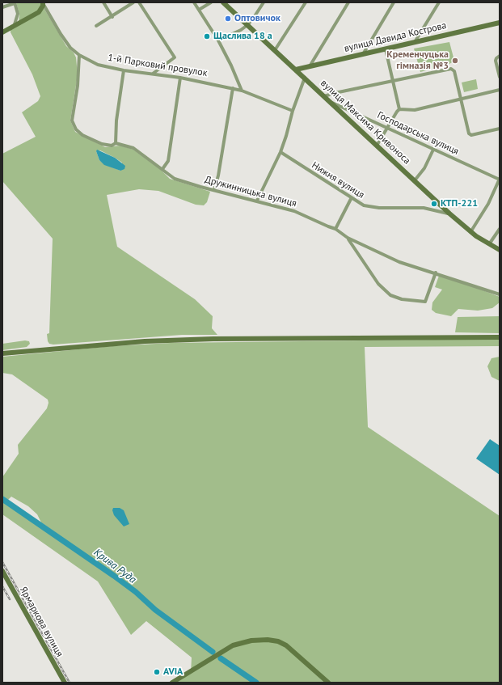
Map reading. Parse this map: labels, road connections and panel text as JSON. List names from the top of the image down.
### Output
{
  "streets": {
    "street": [
      "вулиця Давида Кострова",
      "1-й Парковий провулок",
      "вулиця Максима Кривоноса",
      "Господарська вулиця",
      "Нижня вулиця",
      "Дружинницька вулиця",
      "Ярмаркова вулиця"
    ]
  },
  "crossings": [
    ["вулиця Давида Кострова", "вулиця Максима Кривоноса"],
    ["1-й Парковий провулок", "Дружинницька вулиця"],
    ["вулиця Максима Кривоноса", "Господарська вулиця"],
    ["вулиця Максима Кривоноса", "Нижня вулиця"]
  ],
  "water": ["Крива Руда"],
  "places": [
    "Оптовичок",
    "Щаслива 18 а",
    "Кременчуцька гімназія №3",
    "КТП-221",
    "AVIA"
  ]
}
